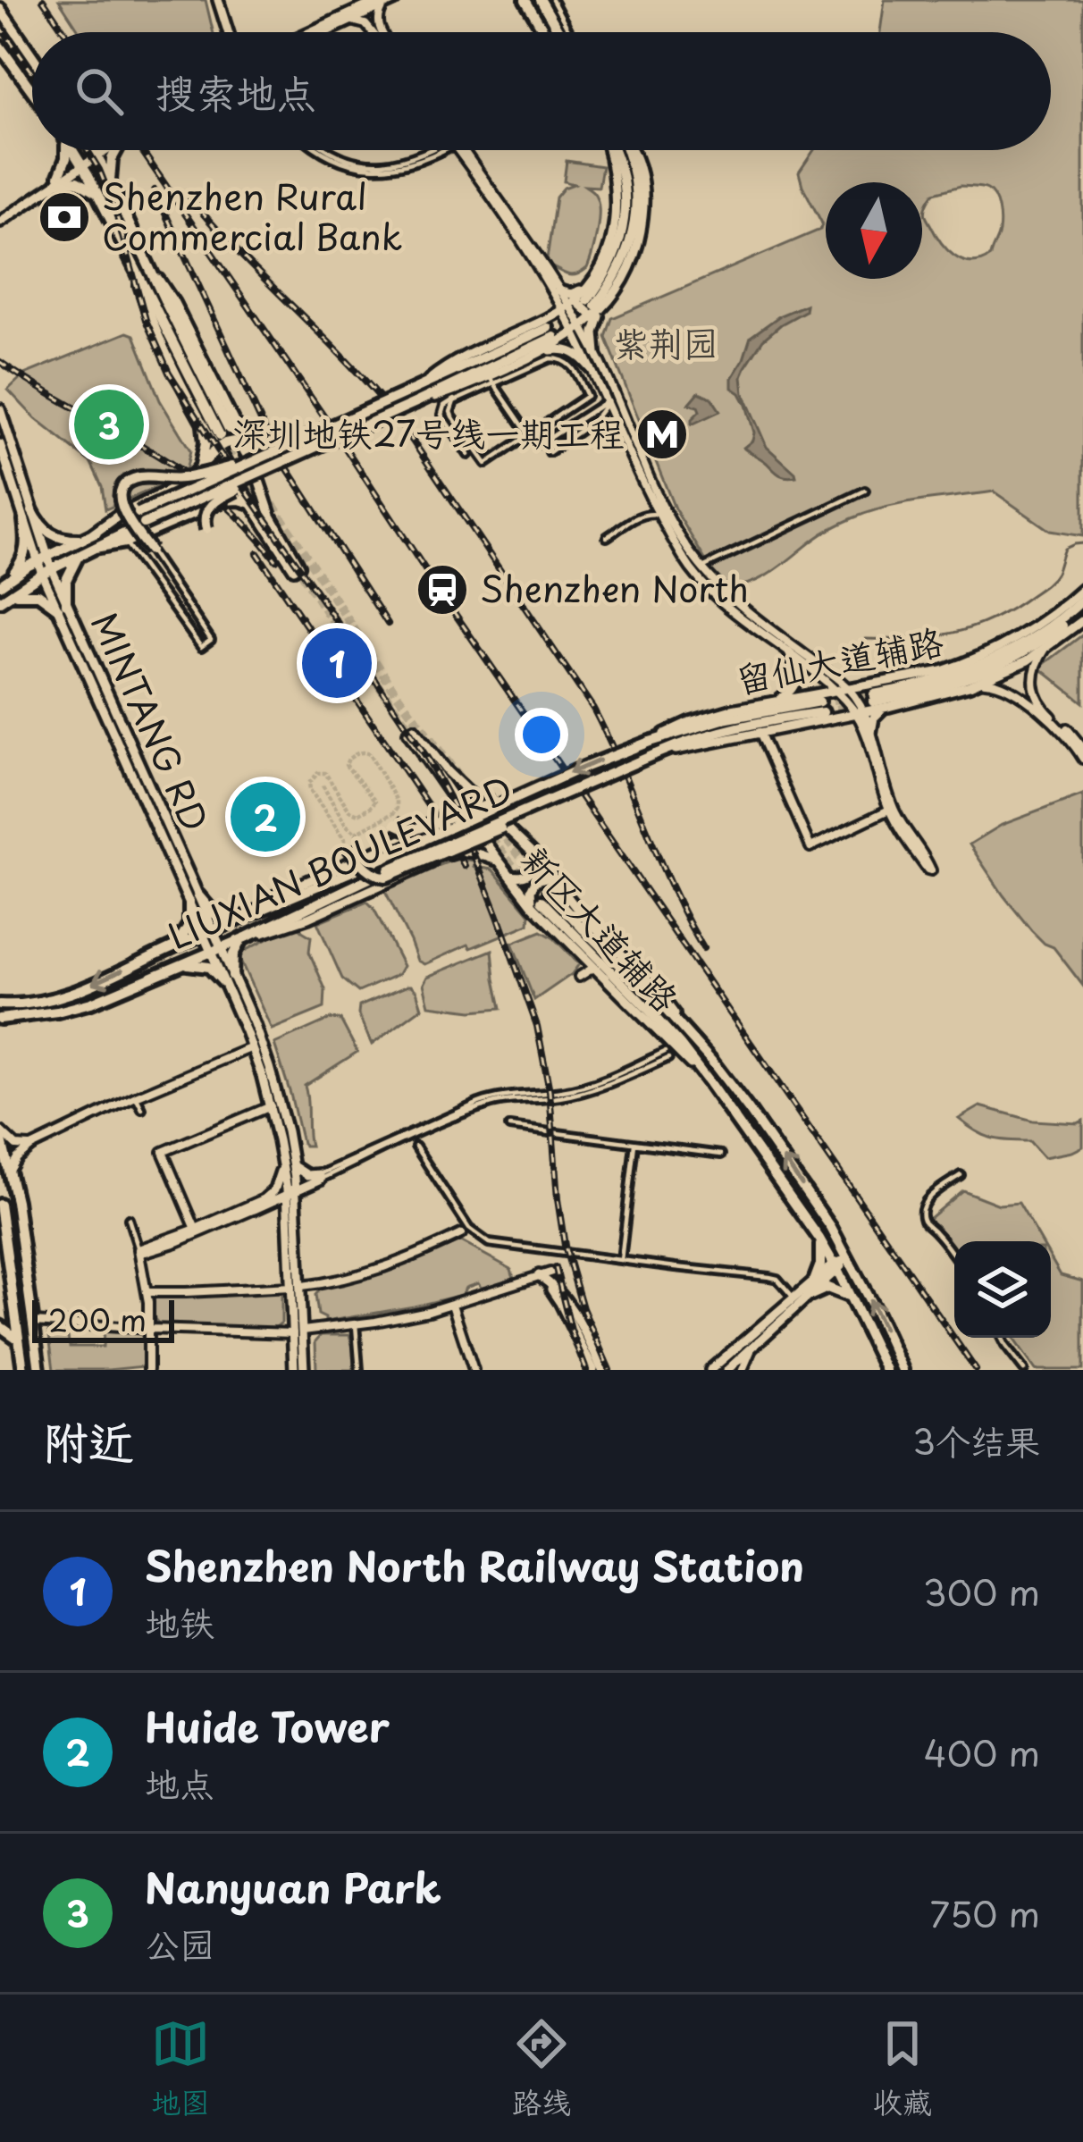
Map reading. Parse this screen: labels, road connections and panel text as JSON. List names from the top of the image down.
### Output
{
  "streets": {
    "main road": [
      "留仙大道辅路",
      "MINTANG RD",
      "LIUXIAN BOULEVARD",
      "新区大道辅路"
    ]
  },
  "crossings": [
    ["留仙大道辅路", "LIUXIAN BOULEVARD"],
    ["MINTANG RD", "LIUXIAN BOULEVARD"]
  ],
  "parks": ["紫荆园"],
  "places": {
    "bank": ["Shenzhen Rural Commercial Bank"],
    "metro station": ["深圳地铁27号线一期工程"],
    "station": ["Shenzhen North"]
  },
  "scale_bar": "200 m",
  "north": "bottom",
  "page": {
    "search": "搜索地点",
    "pins": ["3", "1", "2"],
    "scale": "200 m",
    "heading": ["附近", "3个结果"],
    "list": [
      {
        "mark": "1",
        "name": "Shenzhen North Railway Station",
        "note": "地铁",
        "value": "300 m"
      },
      {
        "mark": "2",
        "name": "Huide Tower",
        "note": "地点",
        "value": "400 m"
      },
      {
        "mark": "3",
        "name": "Nanyuan Park",
        "note": "公园",
        "value": "750 m"
      }
    ],
    "nav": ["地图", "路线", "收藏"]
  }
}
